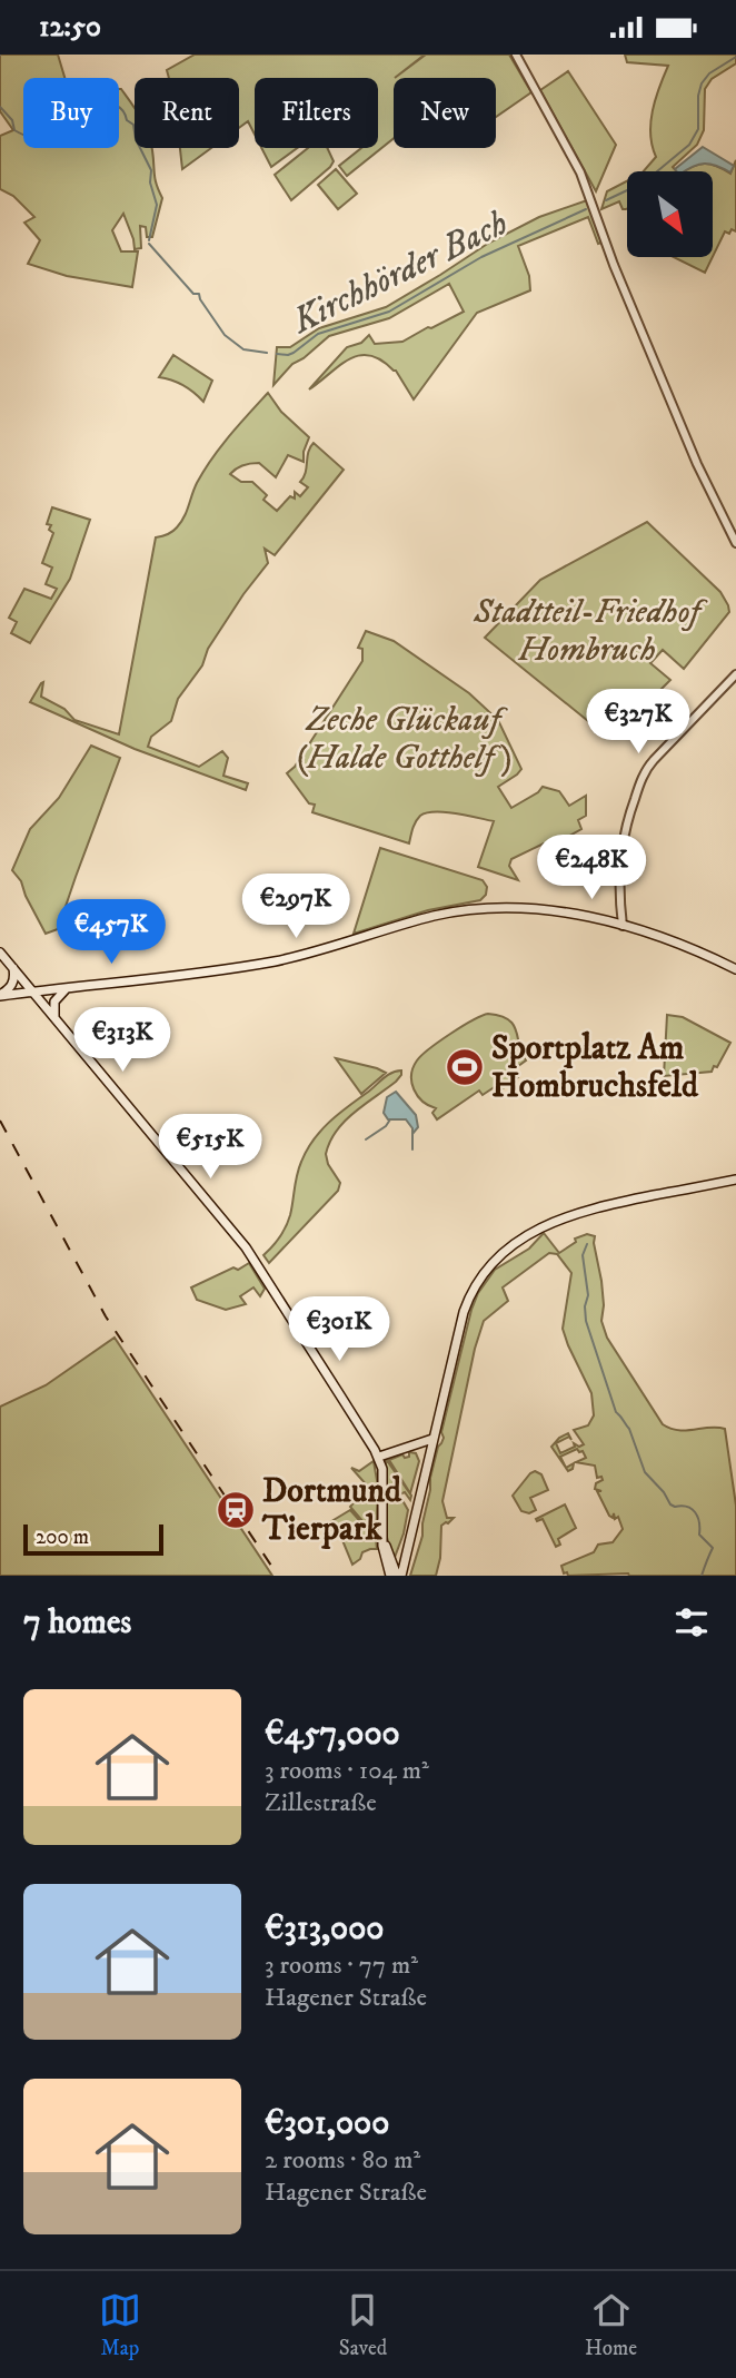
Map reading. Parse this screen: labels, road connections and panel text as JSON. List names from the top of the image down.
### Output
{
  "water": ["Kirchhörder Bach"],
  "parks": ["Stadtteil-Friedhof Hombruch", "Zeche Glückauf (Halde Gotthelf)"],
  "places": {
    "sports": ["Sportplatz Am Hombruchsfeld"],
    "station": ["Dortmund Tierpark"]
  },
  "scale_bar": "200 m",
  "north": "bottom right",
  "page": {
    "status": "12:50",
    "chip": [
      "Buy",
      "Rent",
      "Filters",
      "New"
    ],
    "price": [
      "€327K",
      "€248K",
      "€297K",
      "€457K",
      "€313K",
      "€515K",
      "€301K"
    ],
    "scale": "200 m",
    "heading": "7 homes",
    "list": [
      {
        "name": "€457,000",
        "note": "3 rooms · 104 m² · Zillestraße"
      },
      {
        "name": "€313,000",
        "note": "3 rooms · 77 m² · Hagener Straße"
      },
      {
        "name": "€301,000",
        "note": "2 rooms · 80 m² · Hagener Straße"
      }
    ],
    "tabs": ["Map", "Saved", "Home"]
  }
}
